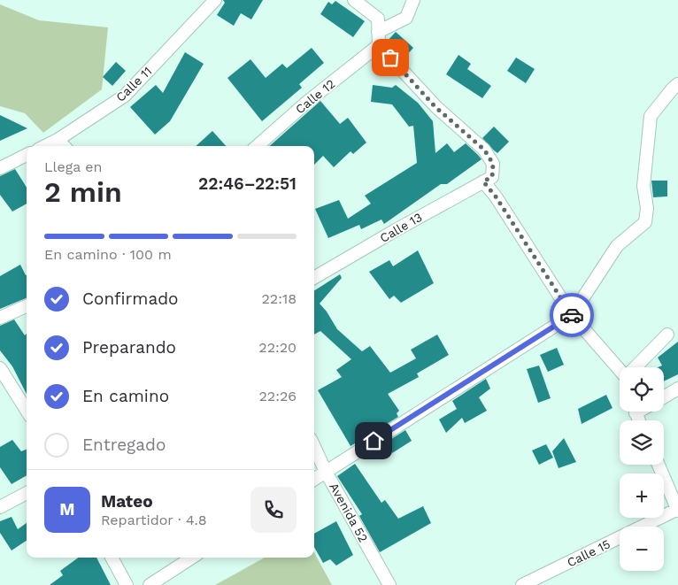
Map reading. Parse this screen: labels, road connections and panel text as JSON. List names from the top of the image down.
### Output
{
  "streets": {
    "street": [
      "Calle 11",
      "Calle 12",
      "Calle 13",
      "Avenida 52",
      "Calle 15"
    ]
  },
  "page": {
    "heading": ["2 min", "Llega en", "22:46–22:51"],
    "panel": ["Mateo", "Repartidor · 4.8"],
    "bar": "En camino · 100 m",
    "list": [
      ["Confirmado", "22:18"],
      ["Preparando", "22:20"],
      ["En camino", "22:26"],
      "Entregado"
    ],
    "map_buttons": ["+", "−"],
    "round": "M"
  }
}
